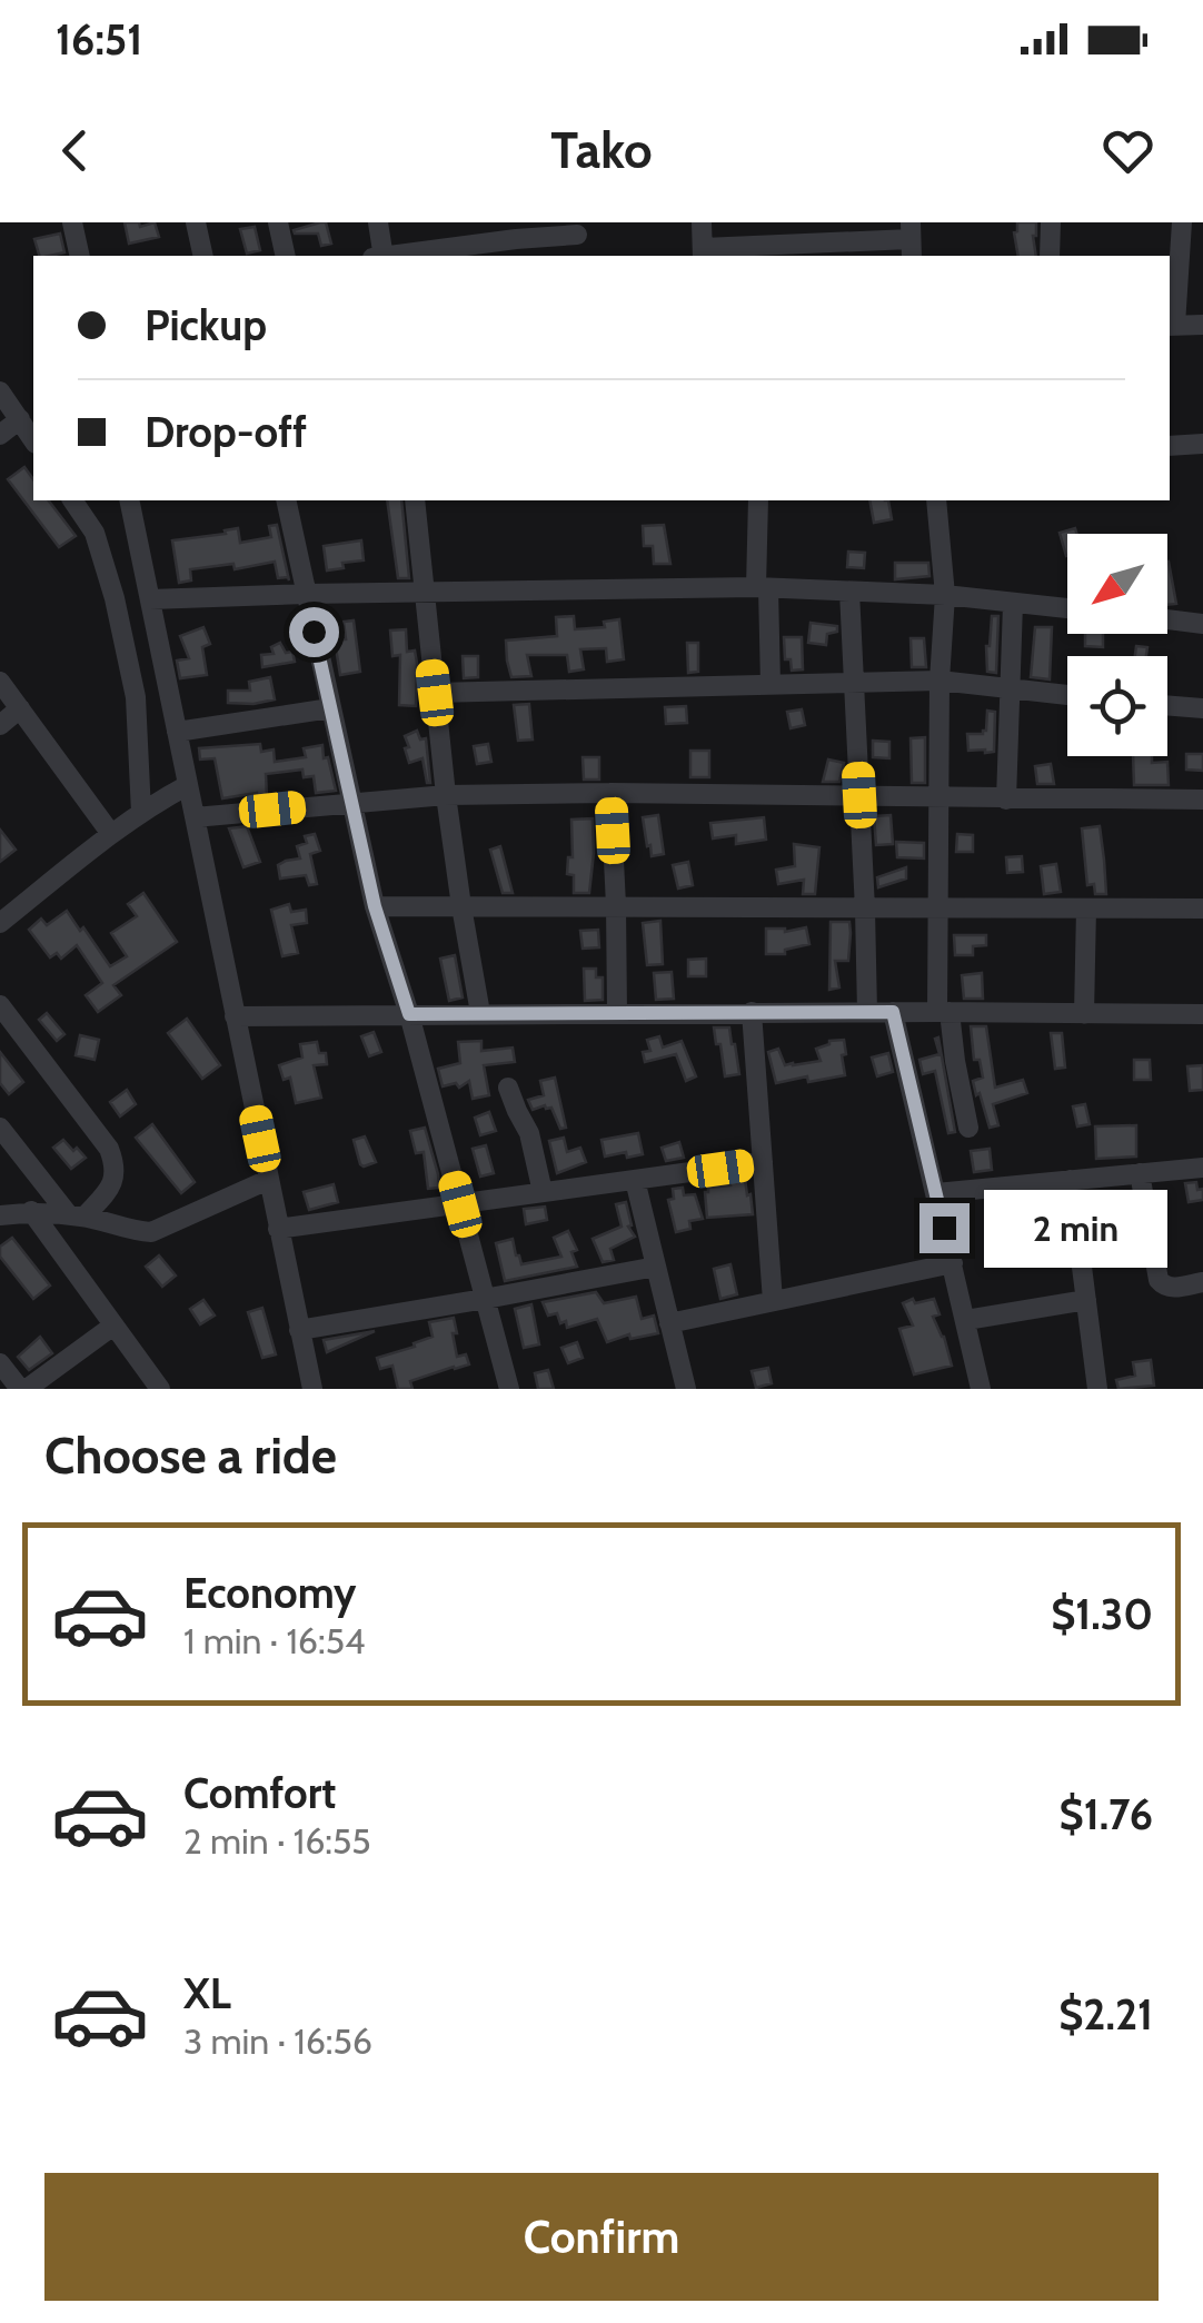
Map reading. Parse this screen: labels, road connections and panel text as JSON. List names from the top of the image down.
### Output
{
  "north": "bottom left",
  "page": {
    "status": "16:51",
    "header": "Tako",
    "banner": ["Pickup", "Drop-off"],
    "bubble": "2 min",
    "heading": "Choose a ride",
    "list": [
      {
        "name": "Economy",
        "note": "1 min · 16:54",
        "value": "$1.30"
      },
      {
        "name": "Comfort",
        "note": "2 min · 16:55",
        "value": "$1.76"
      },
      {
        "name": "XL",
        "note": "3 min · 16:56",
        "value": "$2.21"
      }
    ],
    "buttons": "Confirm"
  }
}
